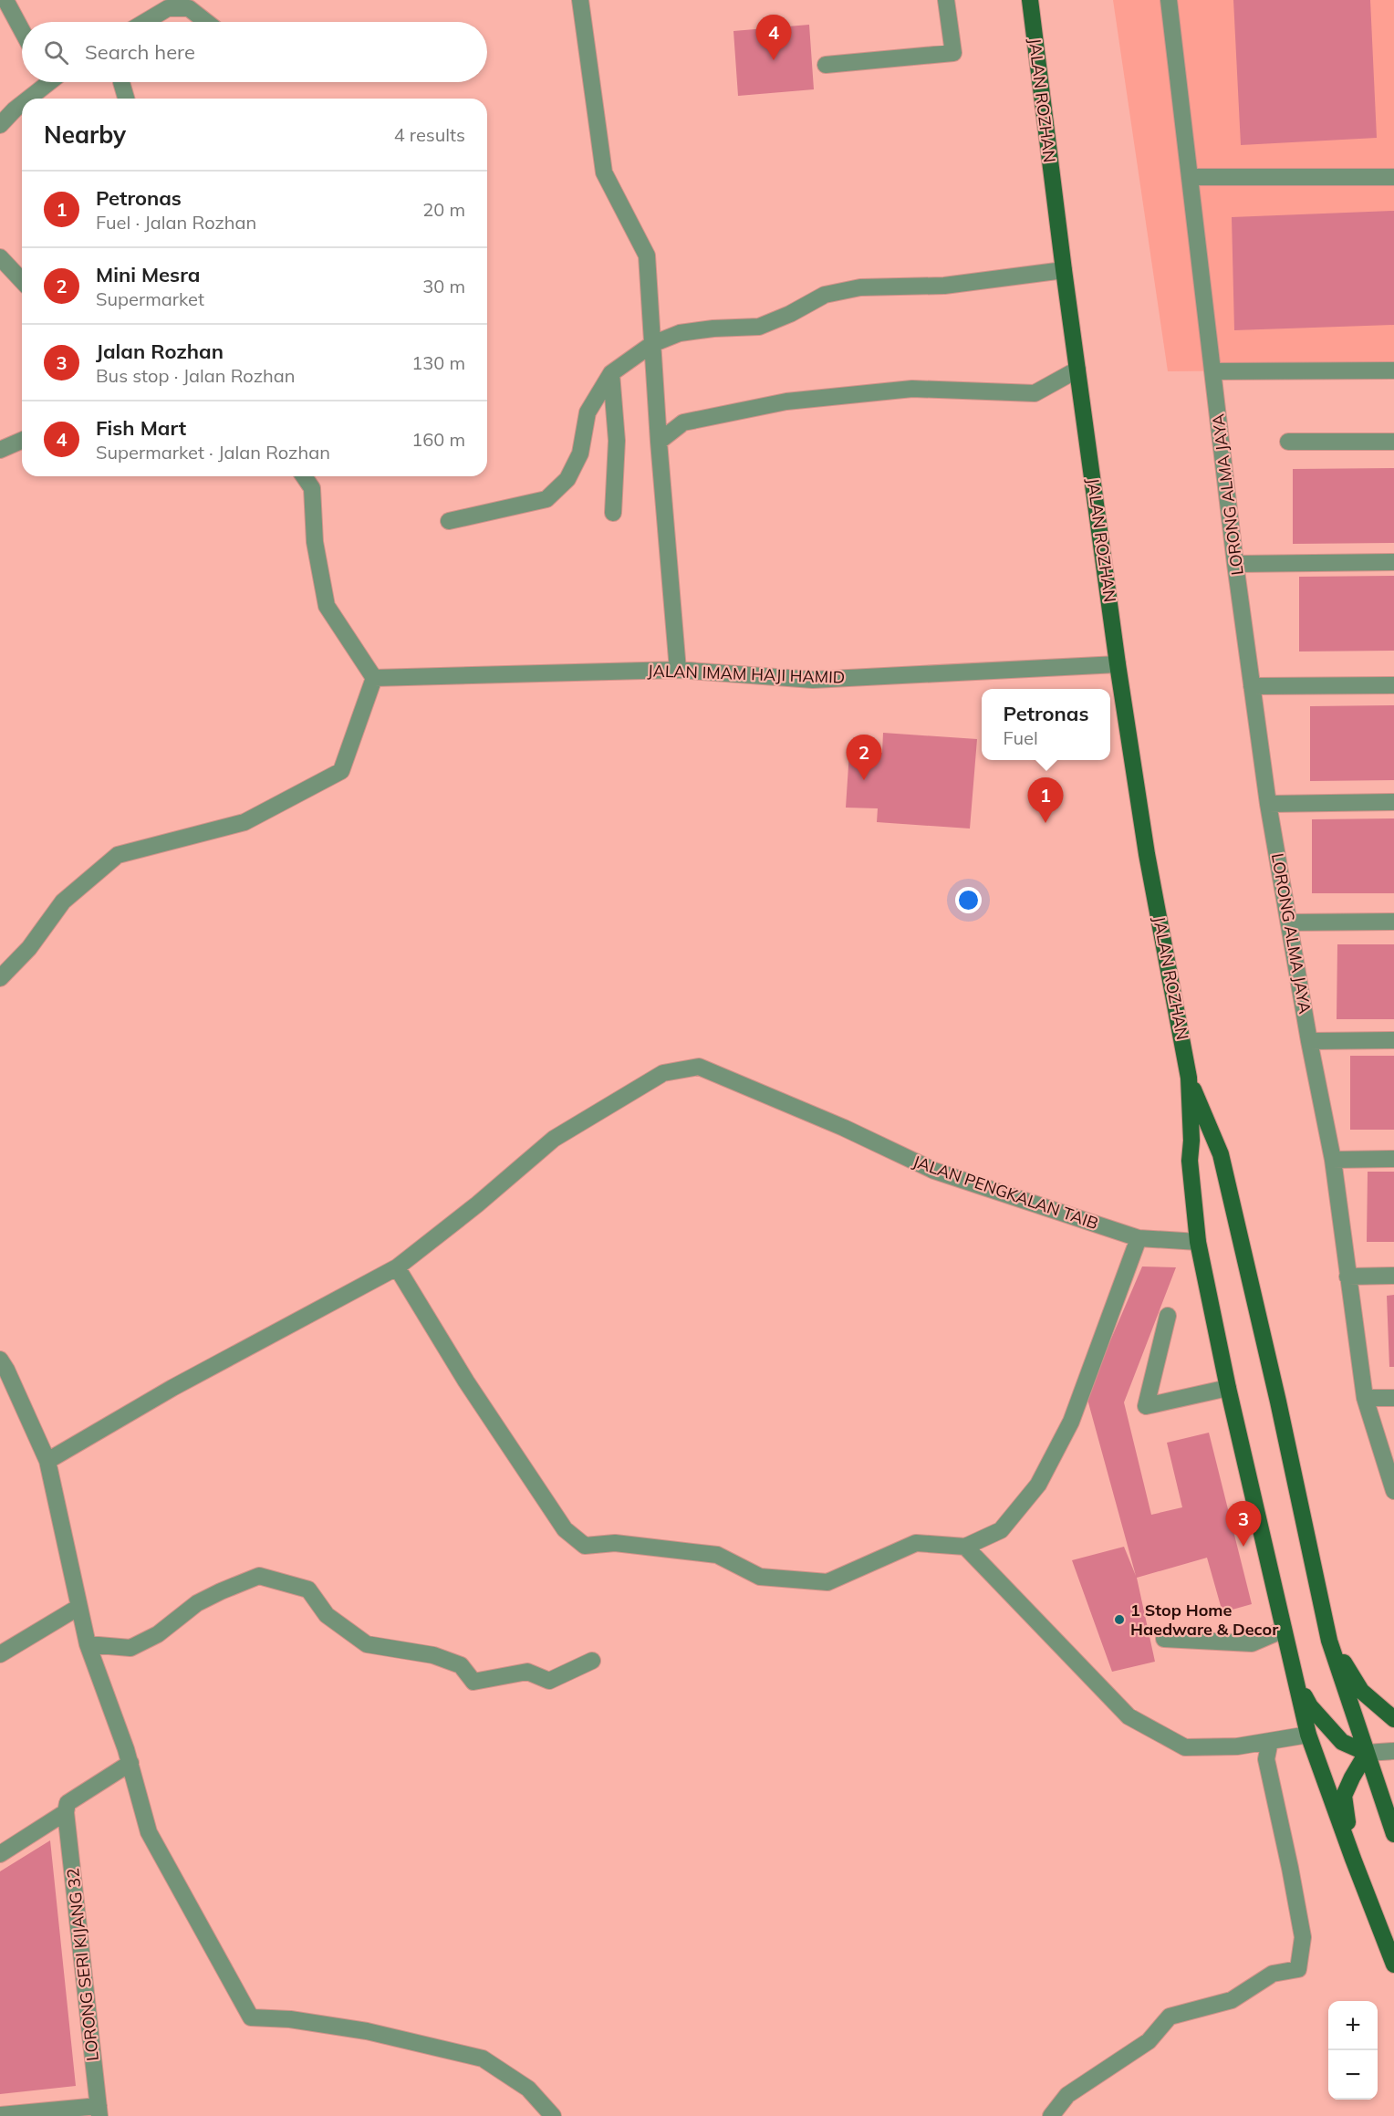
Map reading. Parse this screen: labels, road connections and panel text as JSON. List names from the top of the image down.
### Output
{
  "streets": {
    "main road": ["JALAN ROZHAN"],
    "street": [
      "LORONG ALMA JAYA",
      "JALAN IMAM HAJI HAMID",
      "JALAN PENGKALAN TAIB",
      "LORONG SERI KIJANG 32"
    ]
  },
  "crossings": [
    ["JALAN ROZHAN", "JALAN IMAM HAJI HAMID"],
    ["JALAN ROZHAN", "JALAN PENGKALAN TAIB"]
  ],
  "places": ["1 Stop Home Haedware & Decor"],
  "page": {
    "pins": [
      "4",
      "2",
      "1",
      "3"
    ],
    "search": "Search here",
    "heading": ["Nearby", "4 results"],
    "list": [
      {
        "mark": "1",
        "name": "Petronas",
        "note": "Fuel · Jalan Rozhan",
        "value": "20 m"
      },
      {
        "mark": "2",
        "name": "Mini Mesra",
        "note": "Supermarket",
        "value": "30 m"
      },
      {
        "mark": "3",
        "name": "Jalan Rozhan",
        "note": "Bus stop · Jalan Rozhan",
        "value": "130 m"
      },
      {
        "mark": "4",
        "name": "Fish Mart",
        "note": "Supermarket · Jalan Rozhan",
        "value": "160 m"
      }
    ],
    "popup": ["Petronas", "Fuel"],
    "map_buttons": ["+", "−"]
  }
}
